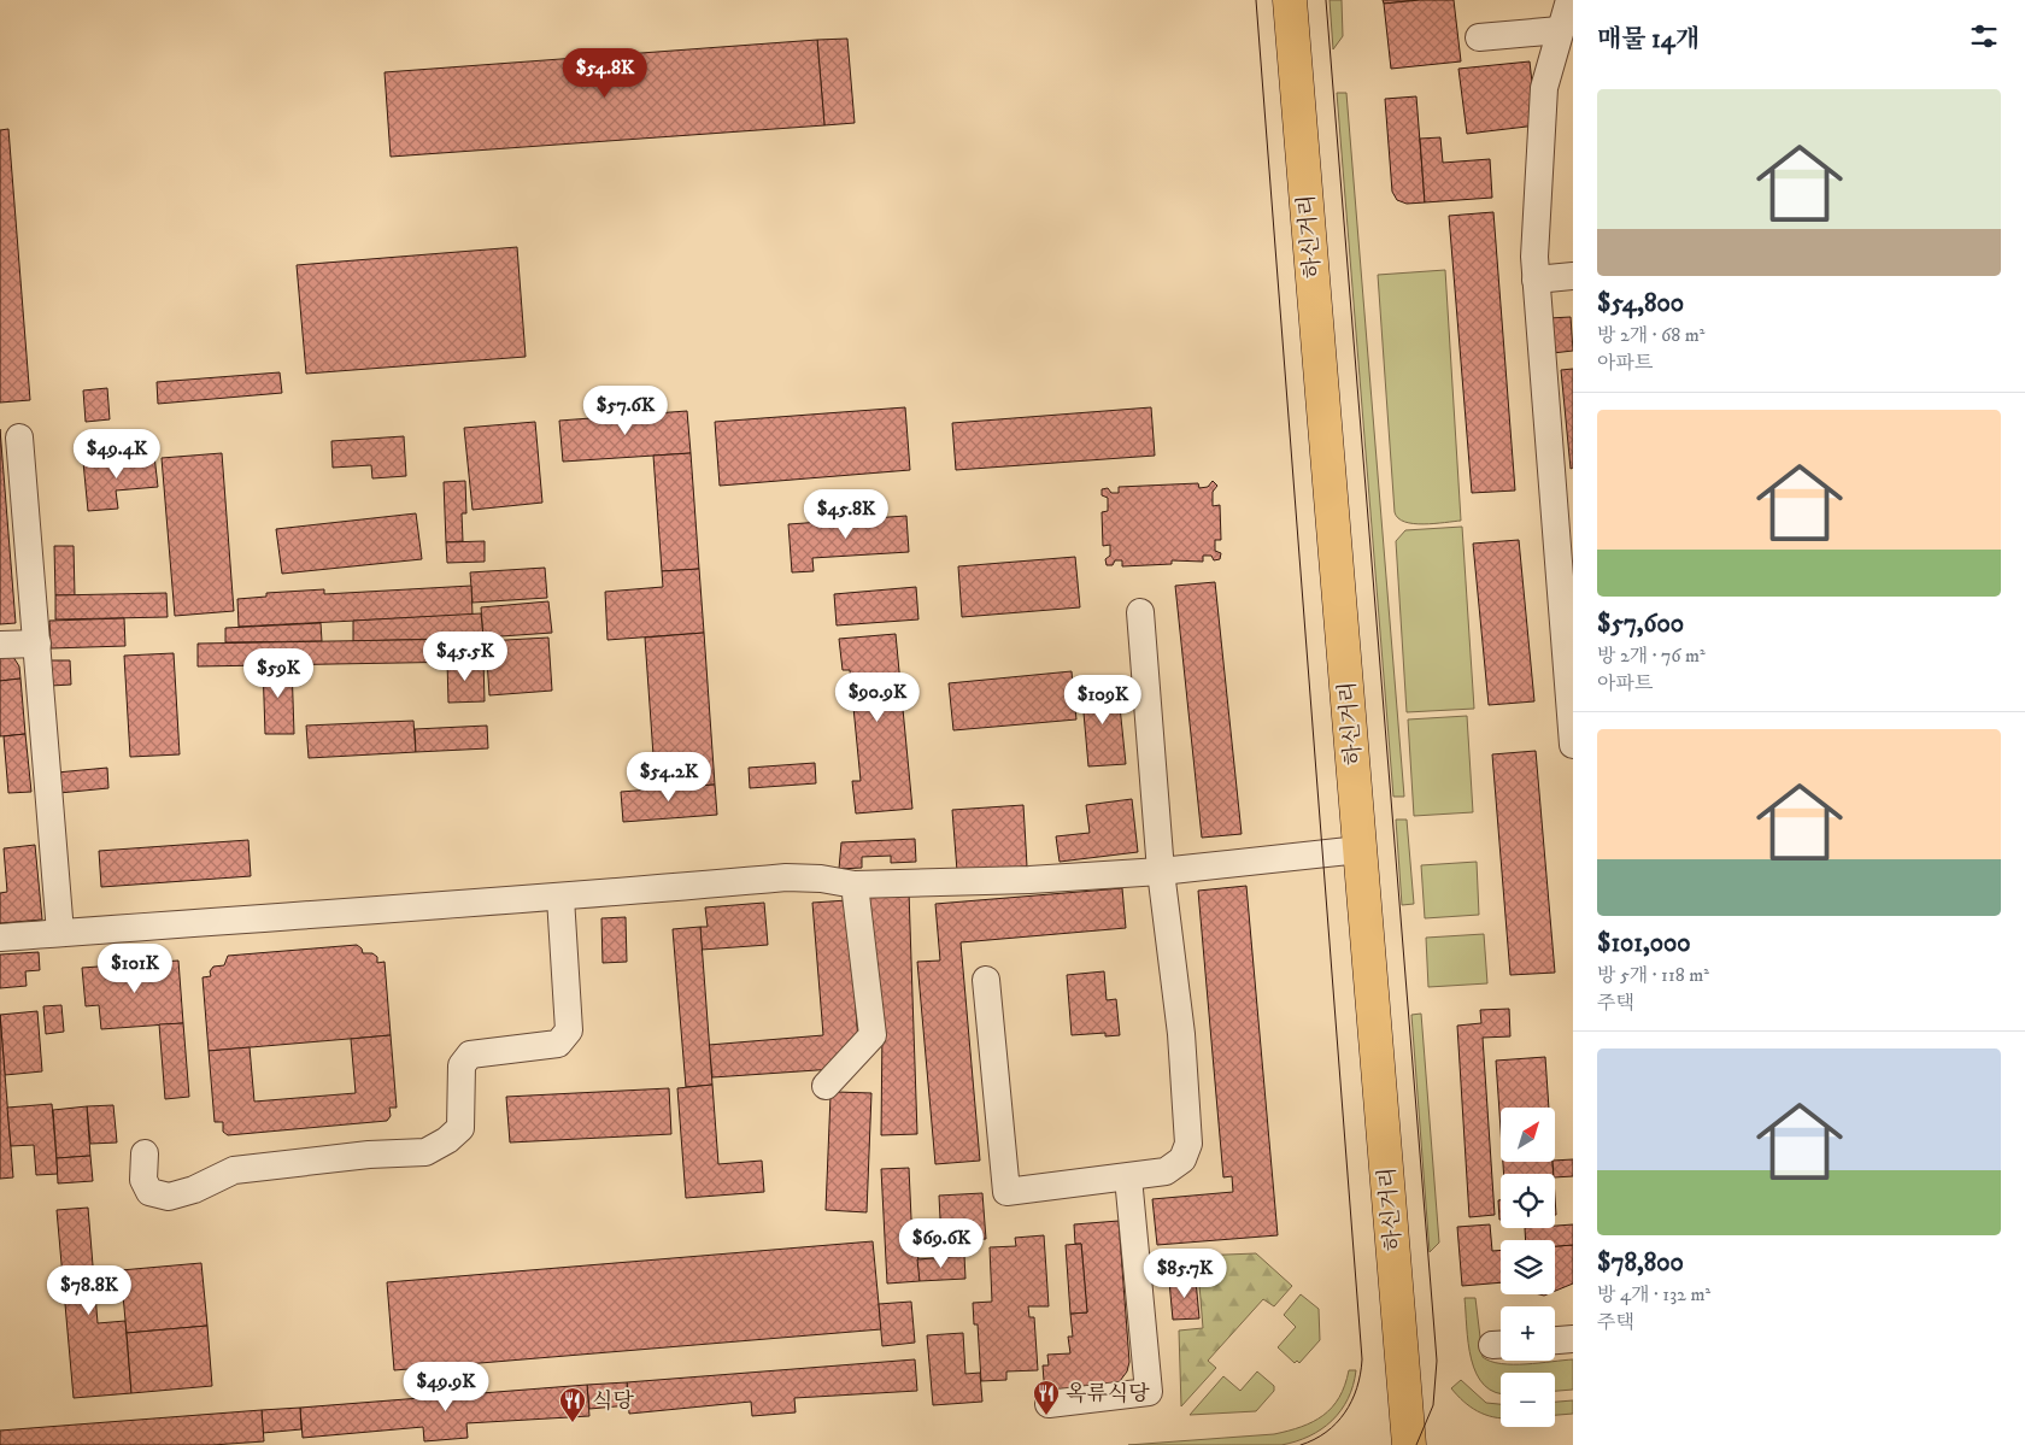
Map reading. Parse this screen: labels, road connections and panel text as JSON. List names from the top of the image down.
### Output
{
  "streets": {
    "main road": ["하신거리"]
  },
  "places": {
    "restaurant": ["옥류식당", "식당"]
  },
  "north": "top right",
  "page": {
    "heading": "매물 14개",
    "price": [
      "$54.8K",
      "$57.6K",
      "$49.4K",
      "$45.8K",
      "$45.5K",
      "$59K",
      "$90.9K",
      "$109K",
      "$54.2K",
      "$101K",
      "$69.6K",
      "$85.7K",
      "$78.8K",
      "$49.9K"
    ],
    "list": [
      {
        "name": "$54,800",
        "note": "방 2개 · 68 m² · 아파트"
      },
      {
        "name": "$57,600",
        "note": "방 2개 · 76 m² · 아파트"
      },
      {
        "name": "$101,000",
        "note": "방 5개 · 118 m² · 주택"
      },
      {
        "name": "$78,800",
        "note": "방 4개 · 132 m² · 주택"
      }
    ],
    "map_buttons": ["+", "−"]
  }
}
